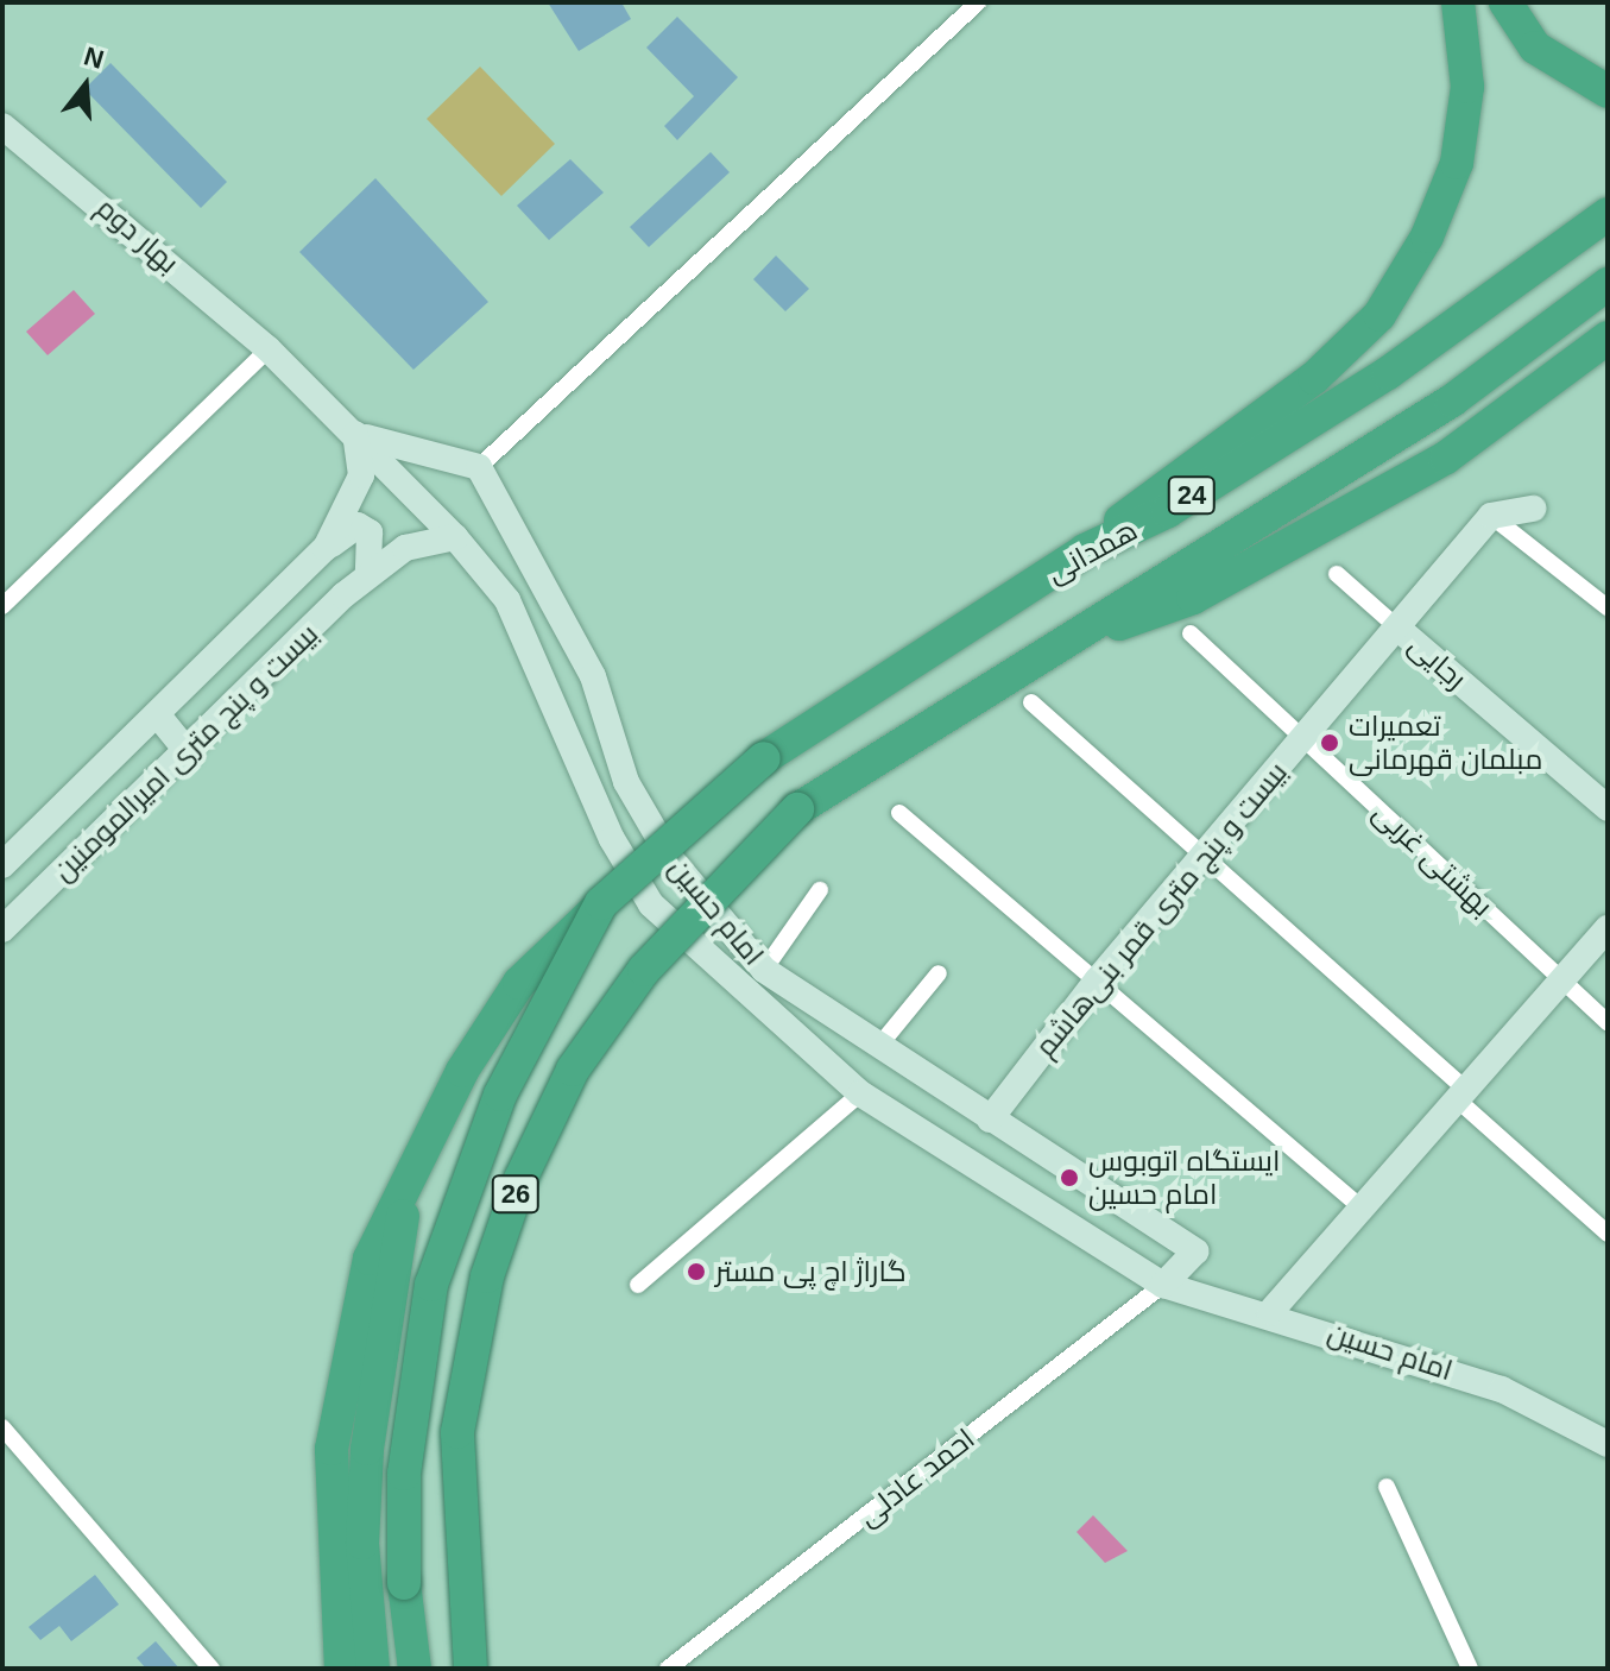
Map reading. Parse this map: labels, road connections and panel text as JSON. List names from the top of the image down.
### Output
{
  "streets": {
    "highway": ["24", "همدانی", "26"],
    "main road": [
      "بهار دوم",
      "رجایی",
      "بیست و پنج متری امیرالمومنین",
      "بیست و پنج متری قمر بنی‌هاشم",
      "امام حسین"
    ],
    "street": ["بهشتی غربی", "احمد عادلی"]
  },
  "crossings": [
    ["بهار دوم", "امام حسین"],
    ["همدانی", "26"],
    ["رجایی", "بیست و پنج متری قمر بنی‌هاشم"],
    ["بیست و پنج متری امیرالمومنین", "امام حسین"],
    ["بهشتی غربی", "بیست و پنج متری قمر بنی‌هاشم"],
    ["بیست و پنج متری قمر بنی‌هاشم", "امام حسین"],
    ["امام حسین", "احمد عادلی"]
  ],
  "places": ["تعمیرات مبلمان قهرمانی", "ایستگاه اتوبوس امام حسین", "گاراژ اچ پی مستر"],
  "north": "top"
}
